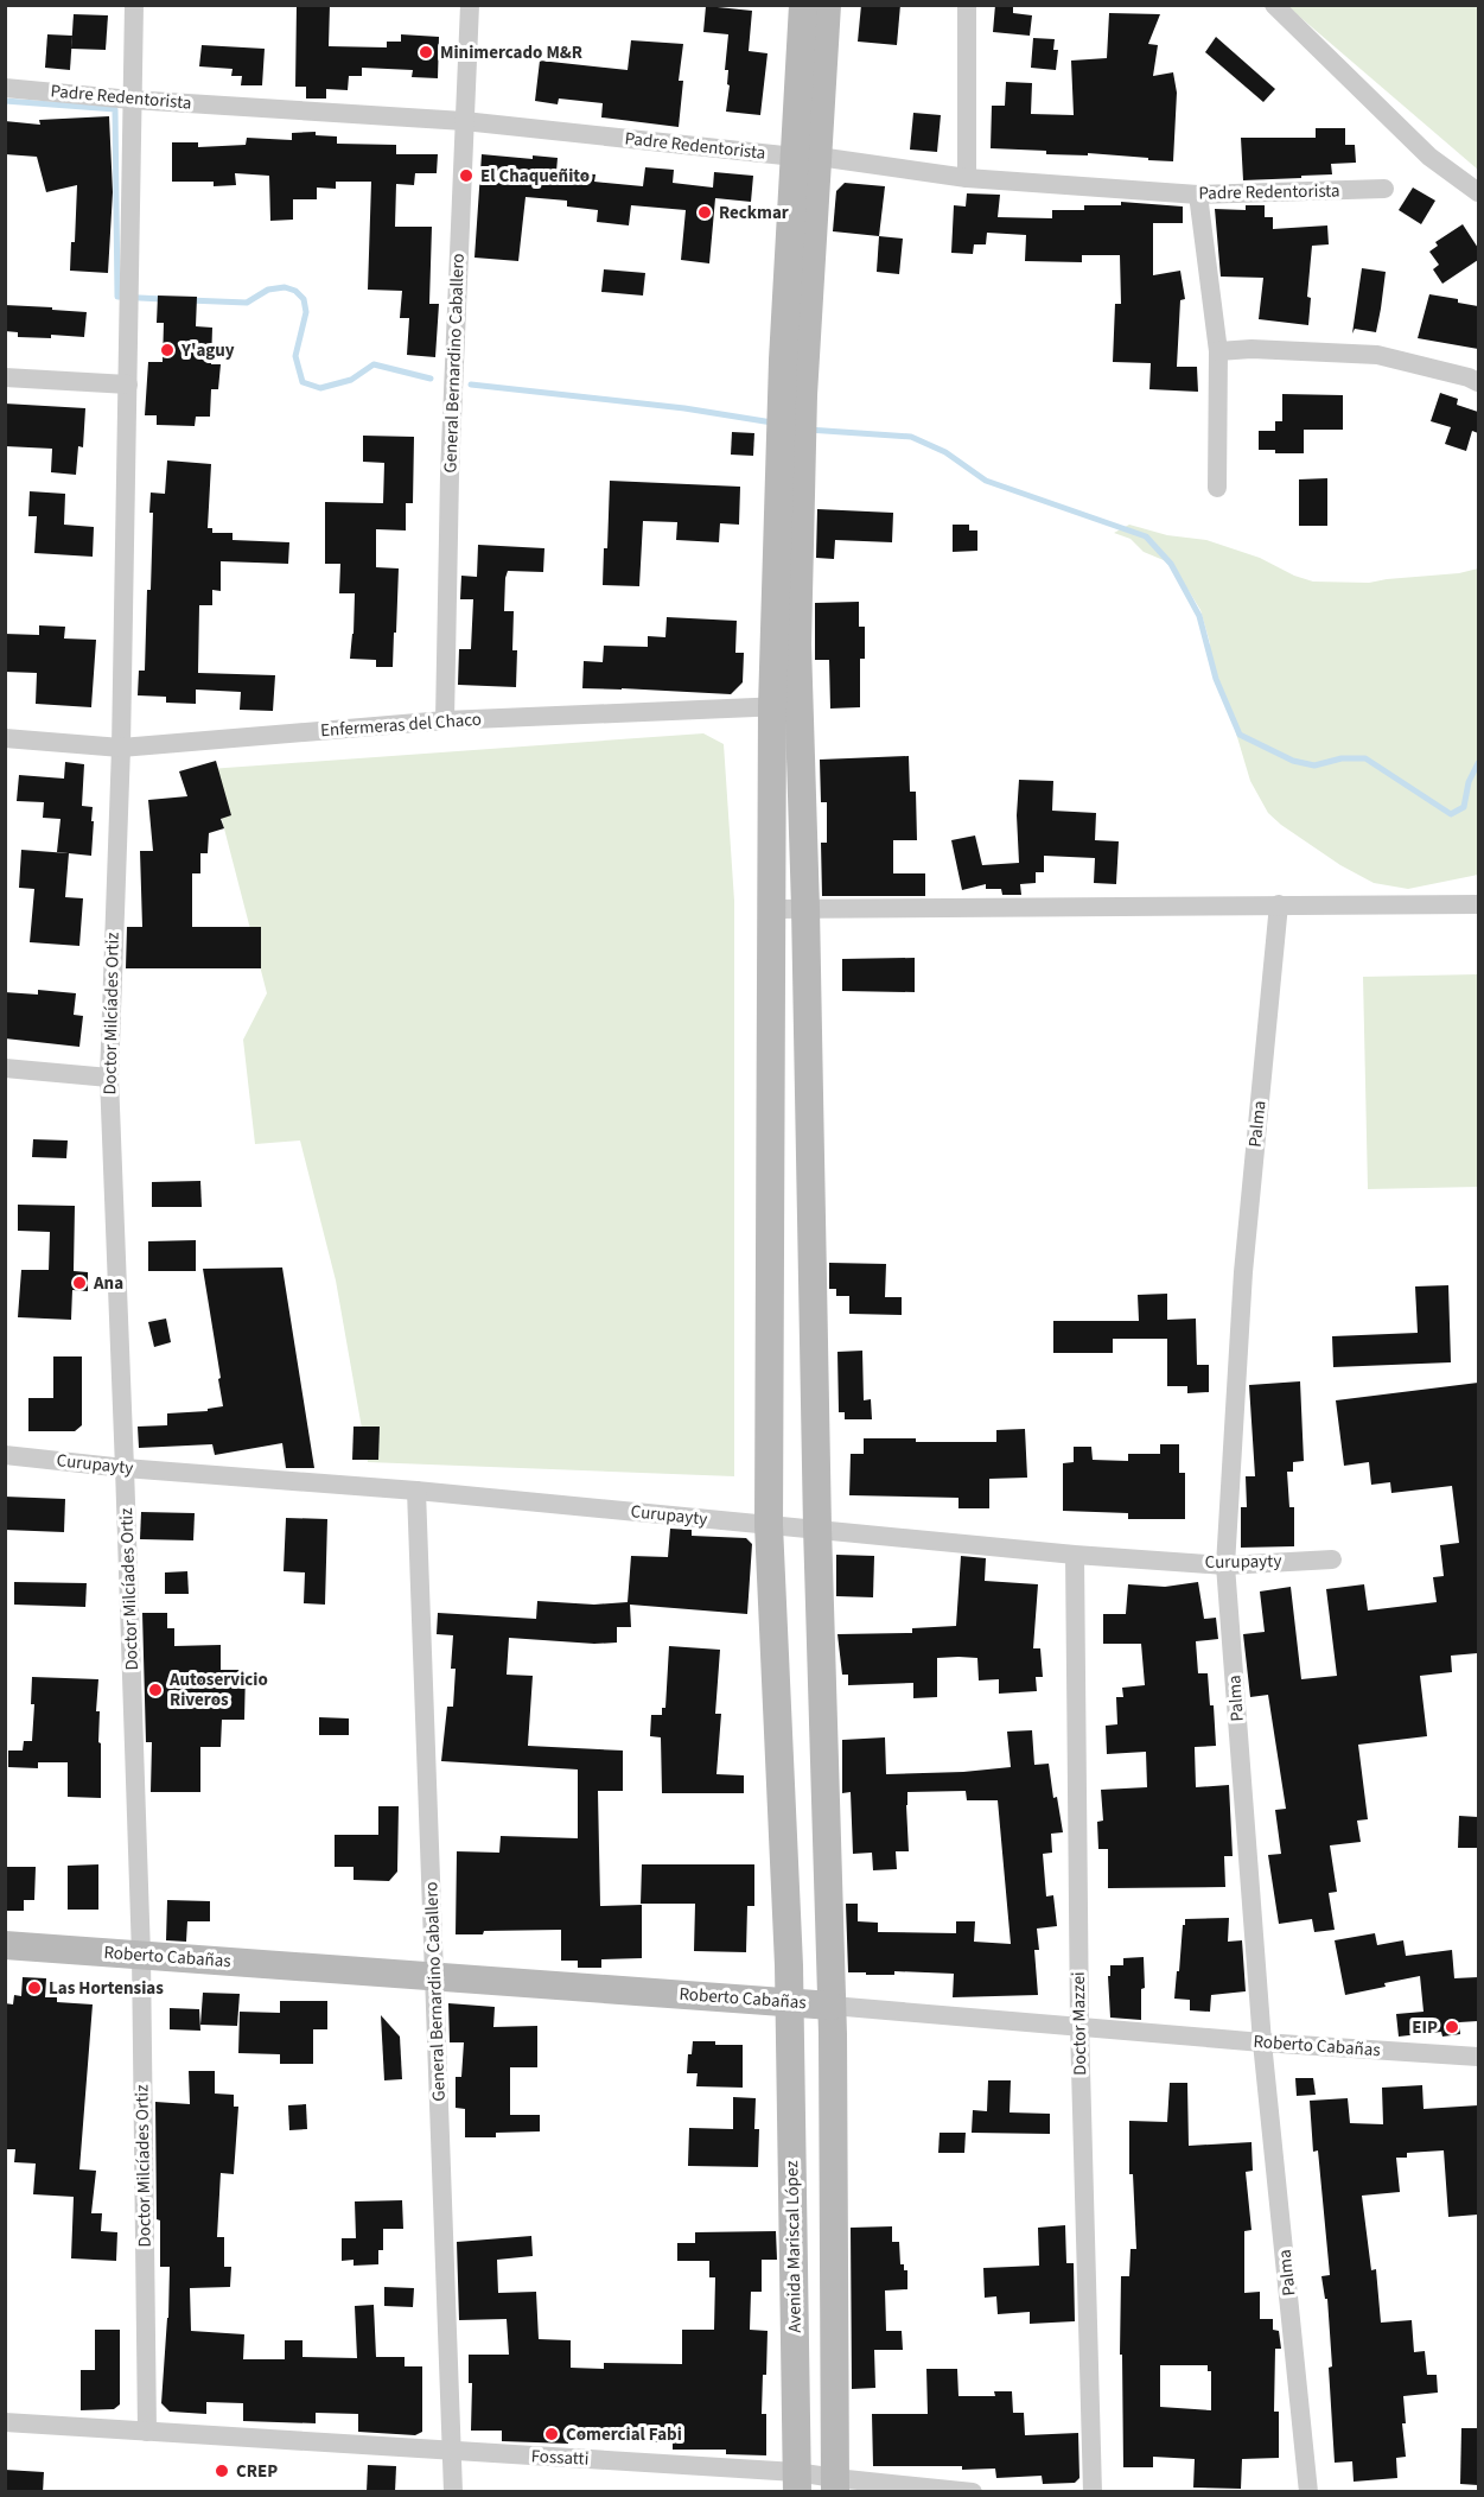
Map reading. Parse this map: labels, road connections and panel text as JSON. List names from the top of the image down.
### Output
{
  "streets": {
    "main road": ["Roberto Cabañas", "Avenida Mariscal López"],
    "street": [
      "Padre Redentorista",
      "General Bernardino Caballero",
      "Enfermeras del Chaco",
      "Doctor Milcíades Ortiz",
      "Palma",
      "Curupayty",
      "Doctor Mazzei",
      "Fossatti"
    ]
  },
  "crossings": [
    ["Padre Redentorista", "General Bernardino Caballero"],
    ["Padre Redentorista", "Doctor Milcíades Ortiz"],
    ["General Bernardino Caballero", "Enfermeras del Chaco"],
    ["General Bernardino Caballero", "Curupayty"],
    ["General Bernardino Caballero", "Roberto Cabañas"],
    ["General Bernardino Caballero", "Fossatti"],
    ["Enfermeras del Chaco", "Doctor Milcíades Ortiz"],
    ["Enfermeras del Chaco", "Avenida Mariscal López"],
    ["Doctor Milcíades Ortiz", "Curupayty"],
    ["Doctor Milcíades Ortiz", "Roberto Cabañas"],
    ["Doctor Milcíades Ortiz", "Fossatti"],
    ["Palma", "Curupayty"],
    ["Palma", "Roberto Cabañas"],
    ["Curupayty", "Doctor Mazzei"],
    ["Curupayty", "Avenida Mariscal López"],
    ["Roberto Cabañas", "Doctor Mazzei"],
    ["Roberto Cabañas", "Avenida Mariscal López"],
    ["Avenida Mariscal López", "Fossatti"]
  ],
  "places": [
    "Minimercado M&R",
    "El Chaqueñito",
    "Reckmar",
    "Y'aguy",
    "Ana",
    "Autoservicio Riveros",
    "Las Hortensias",
    "EIP",
    "Comercial Fabi",
    "CREP"
  ]
}
